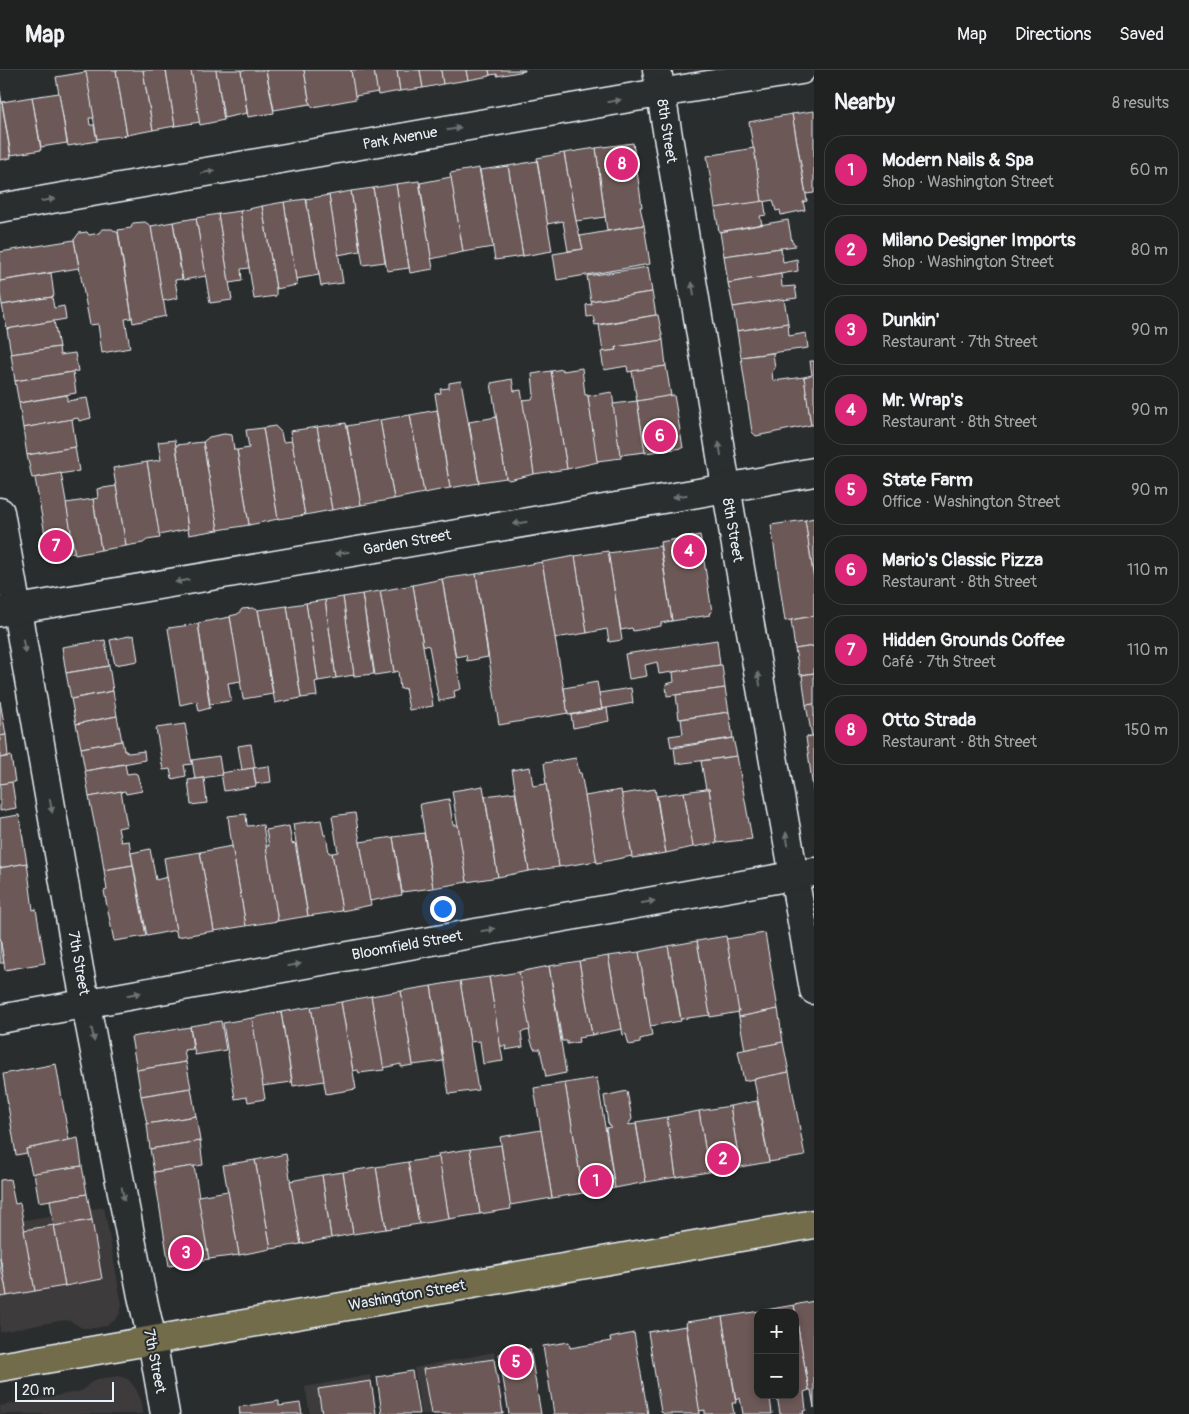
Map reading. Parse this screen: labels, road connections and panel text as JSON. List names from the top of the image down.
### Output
{
  "streets": {
    "main road": ["Washington Street"],
    "street": [
      "8th Street",
      "Park Avenue",
      "Garden Street",
      "Bloomfield Street",
      "7th Street"
    ]
  },
  "crossings": [
    ["8th Street", "Park Avenue"],
    ["8th Street", "Garden Street"],
    ["8th Street", "Bloomfield Street"],
    ["Garden Street", "7th Street"],
    ["Bloomfield Street", "7th Street"],
    ["7th Street", "Washington Street"]
  ],
  "one_way": [
    "8th Street",
    "Park Avenue",
    "Garden Street",
    "Bloomfield Street",
    "7th Street"
  ],
  "scale_bar": "20 m",
  "page": {
    "header": "Map",
    "nav": ["Map", "Directions", "Saved"],
    "heading": ["Nearby", "8 results"],
    "list": [
      {
        "mark": "1",
        "name": "Modern Nails & Spa",
        "note": "Shop · Washington Street",
        "value": "60 m"
      },
      {
        "mark": "2",
        "name": "Milano Designer Imports",
        "note": "Shop · Washington Street",
        "value": "80 m"
      },
      {
        "mark": "3",
        "name": "Dunkin'",
        "note": "Restaurant · 7th Street",
        "value": "90 m"
      },
      {
        "mark": "4",
        "name": "Mr. Wrap's",
        "note": "Restaurant · 8th Street",
        "value": "90 m"
      },
      {
        "mark": "5",
        "name": "State Farm",
        "note": "Office · Washington Street",
        "value": "90 m"
      },
      {
        "mark": "6",
        "name": "Mario's Classic Pizza",
        "note": "Restaurant · 8th Street",
        "value": "110 m"
      },
      {
        "mark": "7",
        "name": "Hidden Grounds Coffee",
        "note": "Café · 7th Street",
        "value": "110 m"
      },
      {
        "mark": "8",
        "name": "Otto Strada",
        "note": "Restaurant · 8th Street",
        "value": "150 m"
      }
    ],
    "pins": [
      "8",
      "6",
      "7",
      "4",
      "2",
      "1",
      "3",
      "5"
    ],
    "map_buttons": ["+", "−"],
    "scale": "20 m"
  }
}
